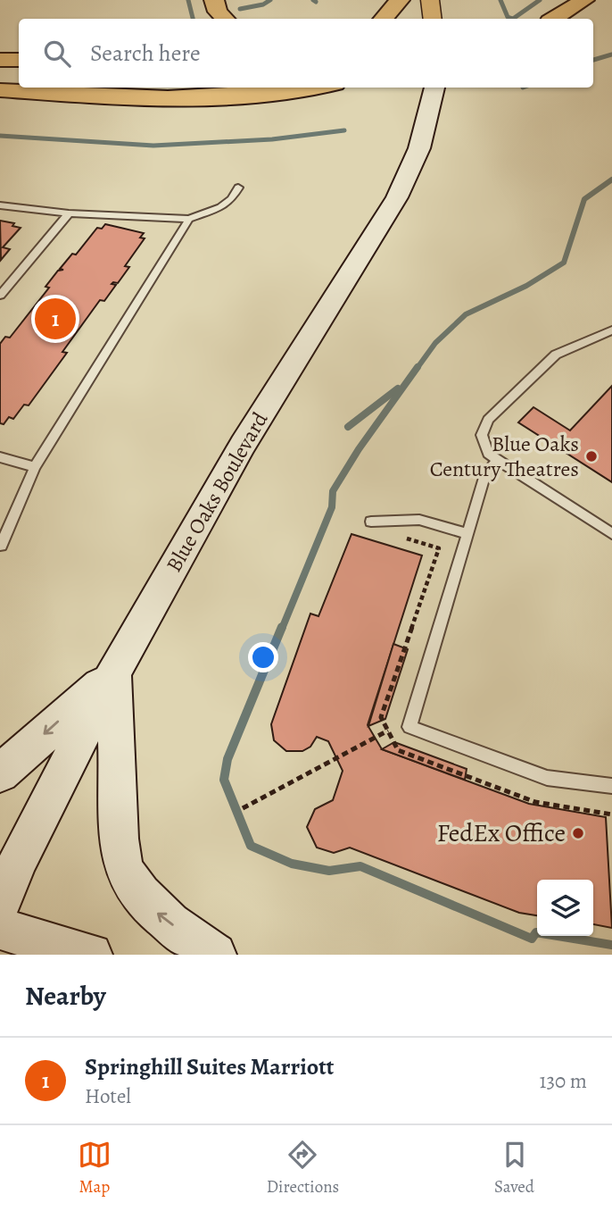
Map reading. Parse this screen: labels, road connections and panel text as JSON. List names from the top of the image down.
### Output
{
  "streets": {
    "main road": ["Blue Oaks Boulevard"]
  },
  "places": ["Blue Oaks Century Theatres", "FedEx Office"],
  "page": {
    "search": "Search here",
    "pins": "1",
    "heading": "Nearby",
    "list": [
      {
        "mark": "1",
        "name": "Springhill Suites Marriott",
        "note": "Hotel",
        "value": "130 m"
      }
    ],
    "nav": ["Map", "Directions", "Saved"]
  }
}
